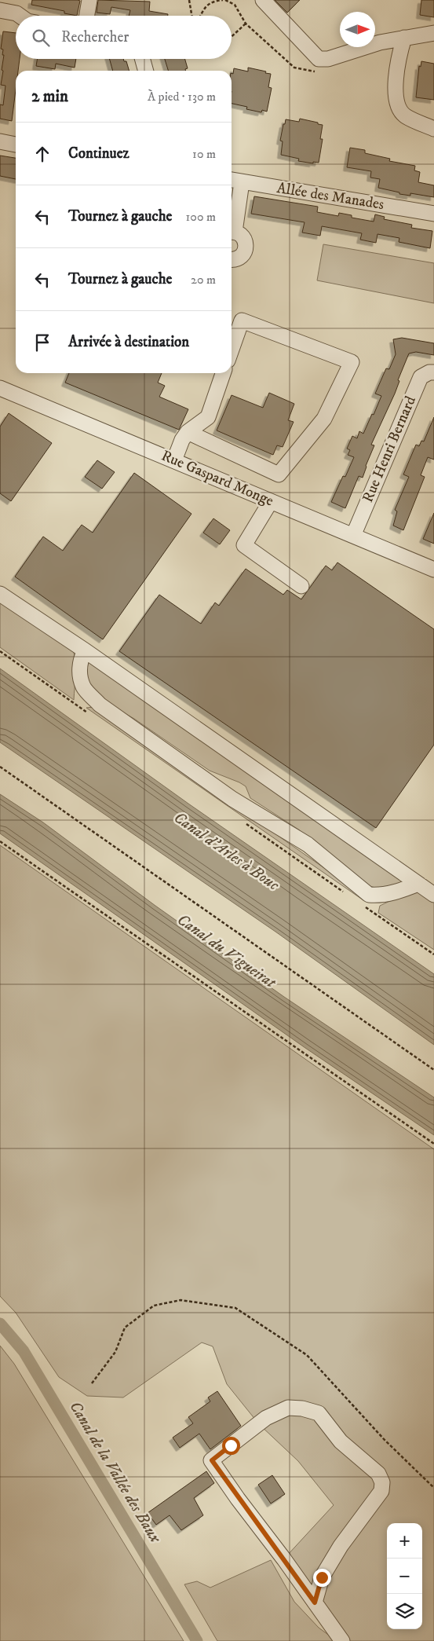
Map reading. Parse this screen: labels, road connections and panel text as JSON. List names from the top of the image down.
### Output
{
  "streets": {
    "street": ["Allée des Manades", "Rue Henri Bernard", "Rue Gaspard Monge"]
  },
  "crossings": [
    ["Rue Henri Bernard", "Rue Gaspard Monge"]
  ],
  "water": ["Canal d'Arles à Bouc", "Canal du Vigueirat", "Canal de la Vallée des Baux"],
  "north": "right",
  "page": {
    "search": "Rechercher",
    "heading": ["2 min", "À pied · 130 m"],
    "list": [
      ["Continuez", "10 m"],
      ["Tournez à gauche", "100 m"],
      ["Tournez à gauche", "20 m"],
      "Arrivée à destination"
    ],
    "map_buttons": ["+", "−"]
  }
}
